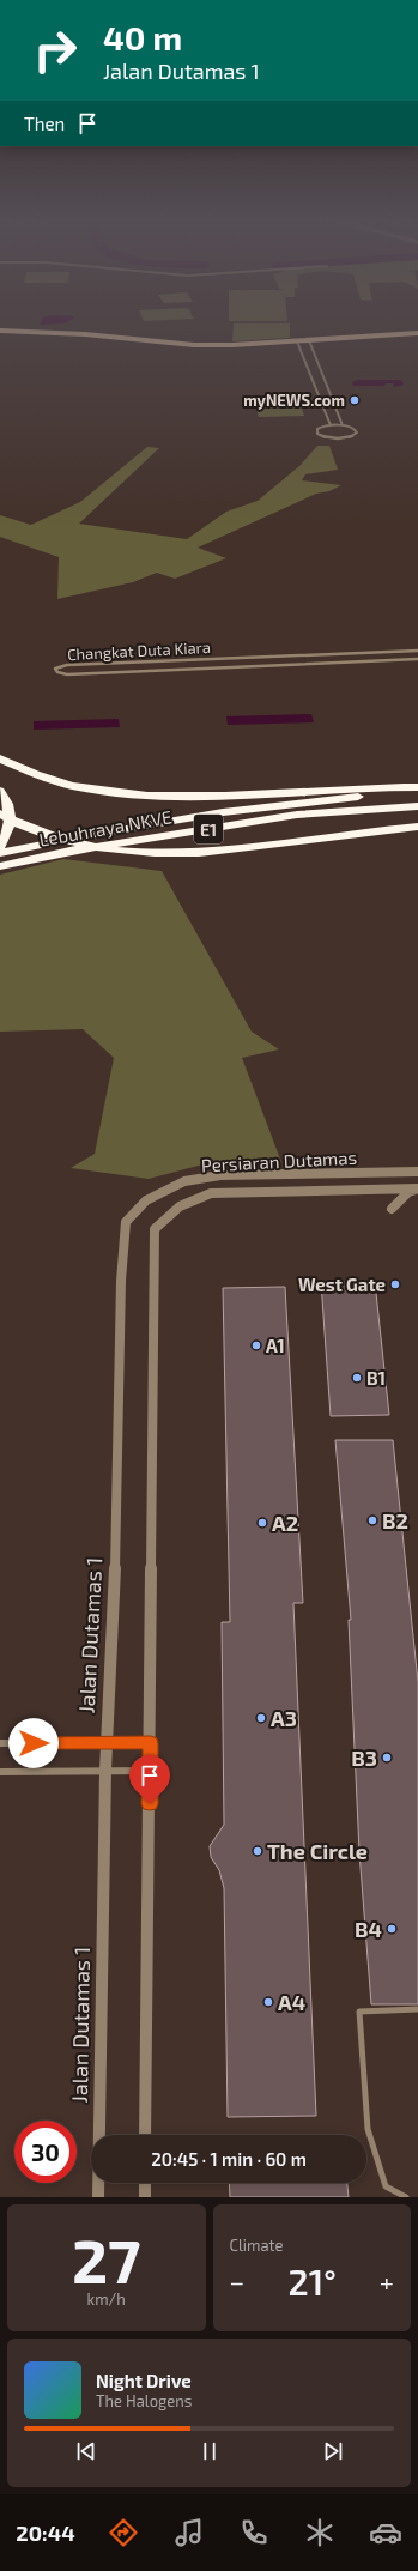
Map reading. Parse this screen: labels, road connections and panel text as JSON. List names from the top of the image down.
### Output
{
  "streets": {
    "highway": ["Lebuhraya NKVE", "E1"],
    "street": ["Changkat Duta Kiara", "Persiaran Dutamas", "Jalan Dutamas 1"]
  },
  "crossings": [
    ["Persiaran Dutamas", "Jalan Dutamas 1"]
  ],
  "places": [
    "myNEWS.com",
    "West Gate",
    "A1",
    "B1",
    "B2",
    "A2",
    "A3",
    "B3",
    "The Circle",
    "B4",
    "A4"
  ],
  "page": {
    "turn": ["40 m", "Jalan Dutamas 1"],
    "then": "Then",
    "limit": "30",
    "trip": "20:45 · 1 min · 60 m",
    "tile": [
      ["27", "km/h"],
      "Climate"
    ],
    "heat": ["−", "21°", "+"],
    "song": ["Night Drive", "The Halogens"],
    "tabs": "20:44"
  }
}
